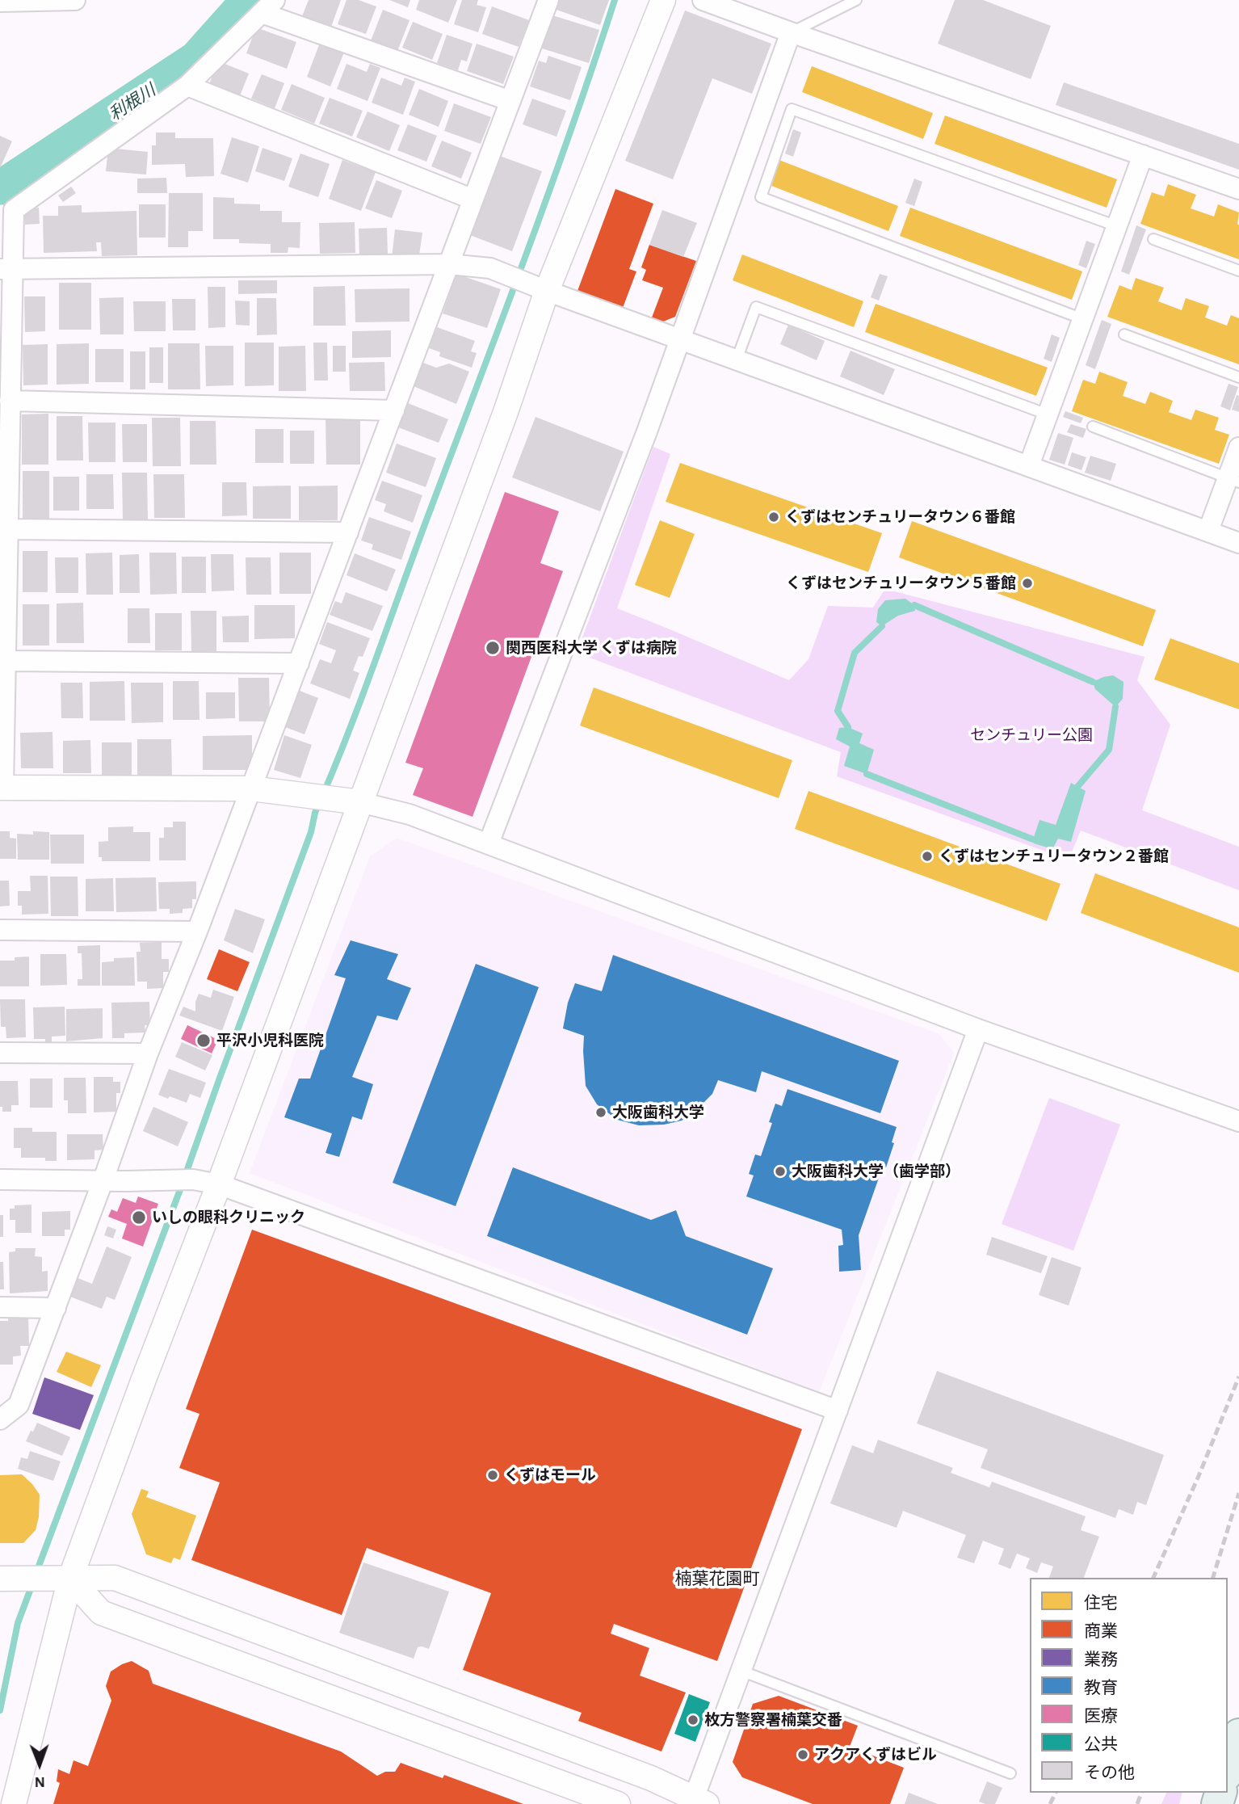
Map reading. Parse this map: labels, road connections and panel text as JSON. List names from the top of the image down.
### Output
{
  "districts": ["楠葉花園町"],
  "water": ["利根川"],
  "parks": ["センチュリー公園"],
  "places": [
    "くずはセンチュリータウン６番館",
    "くずはセンチュリータウン５番館",
    "関西医科大学 くずは病院",
    "くずはセンチュリータウン２番館",
    "平沢小児科医院",
    "大阪歯科大学",
    "大阪歯科大学（歯学部）",
    "いしの眼科クリニック",
    "くずはモール",
    "枚方警察署楠葉交番",
    "アクアくずはビル"
  ],
  "legend": [
    "住宅",
    "商業",
    "業務",
    "教育",
    "医療",
    "公共",
    "その他"
  ],
  "north": "bottom"
}
